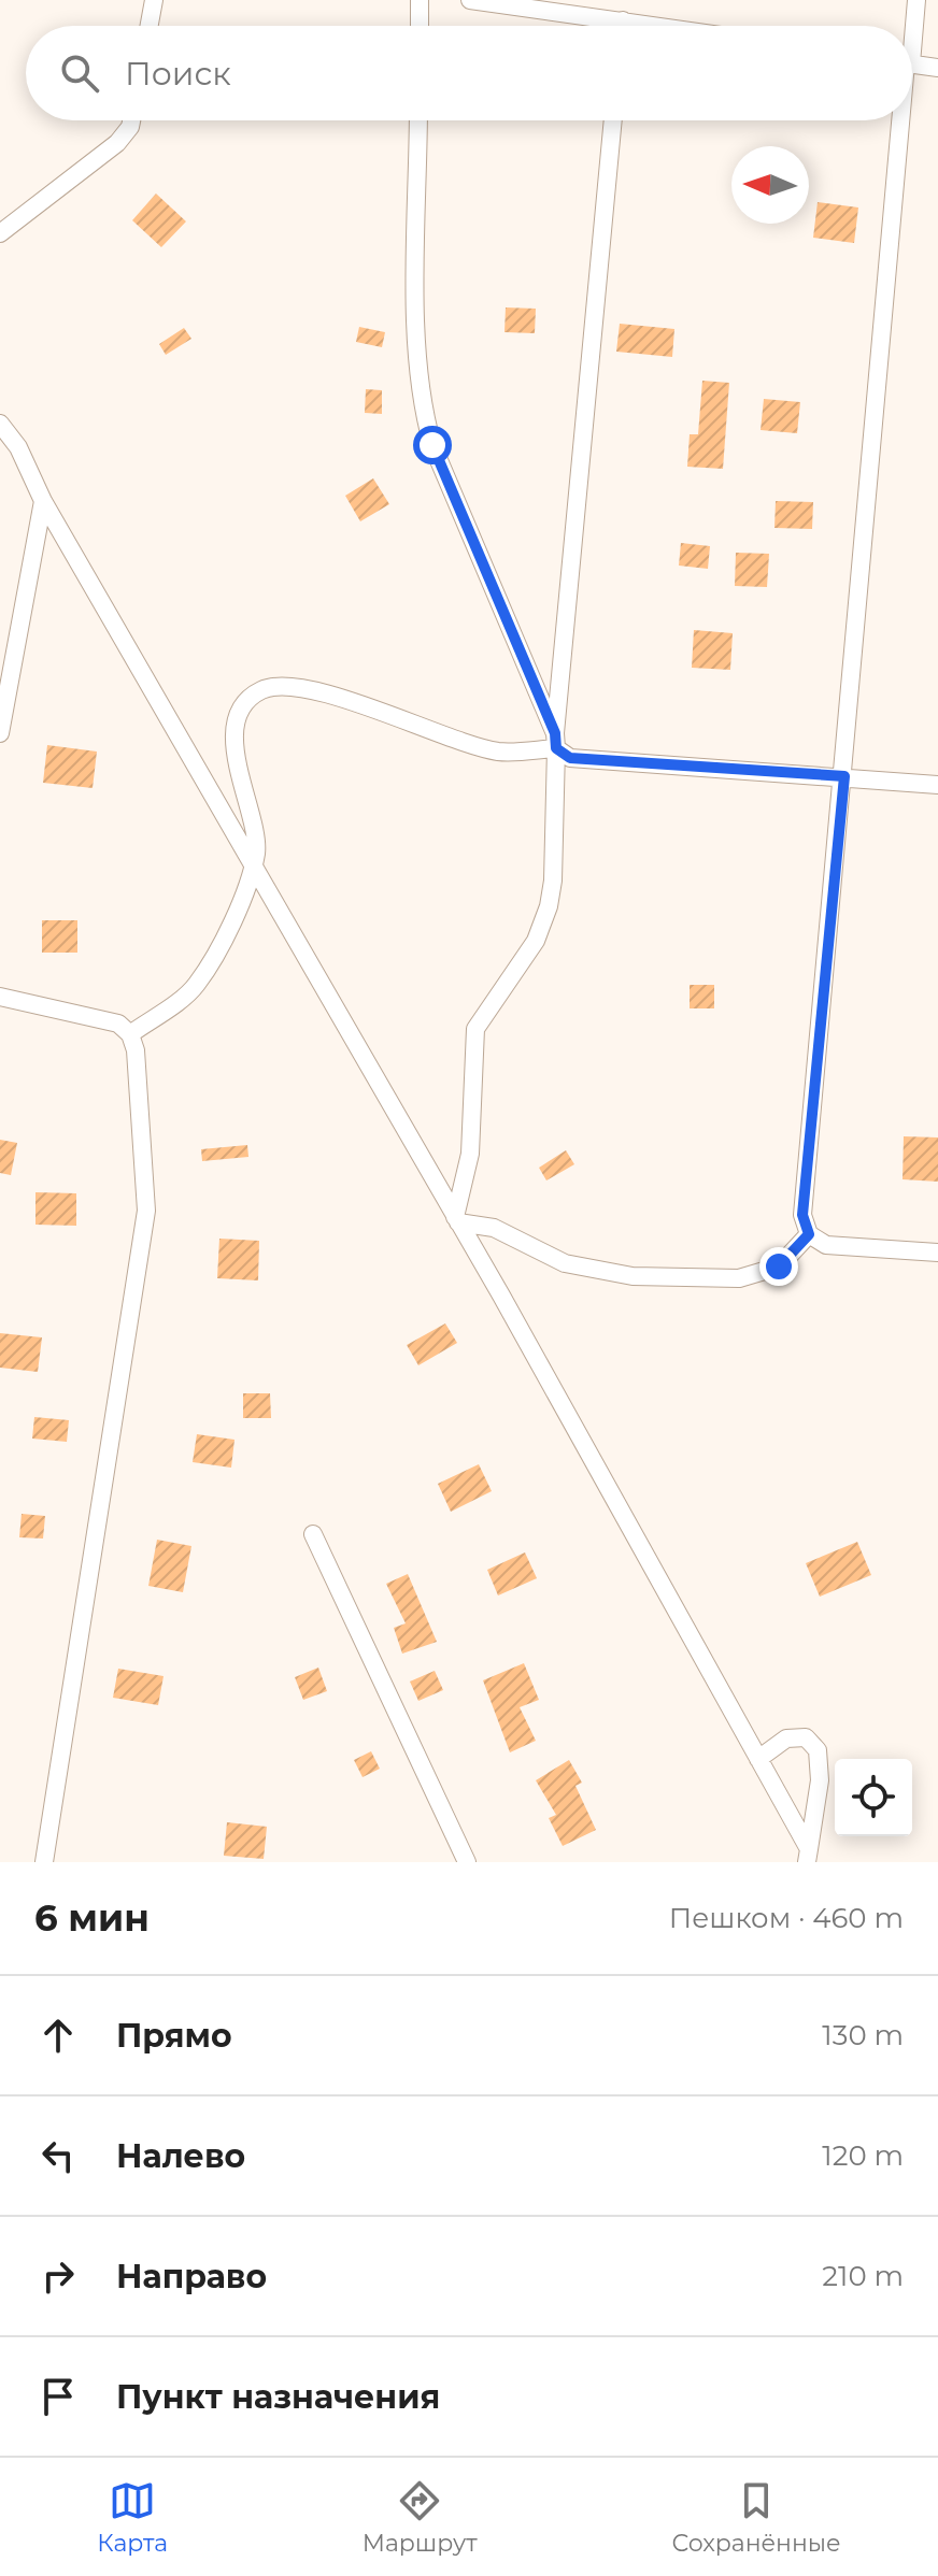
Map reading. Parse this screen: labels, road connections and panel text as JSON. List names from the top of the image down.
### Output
{
  "north": "left",
  "page": {
    "search": "Поиск",
    "heading": ["6 мин", "Пешком · 460 m"],
    "list": [
      ["Прямо", "130 m"],
      ["Налево", "120 m"],
      ["Направо", "210 m"],
      "Пункт назначения"
    ],
    "nav": ["Карта", "Маршрут", "Сохранённые"]
  }
}
